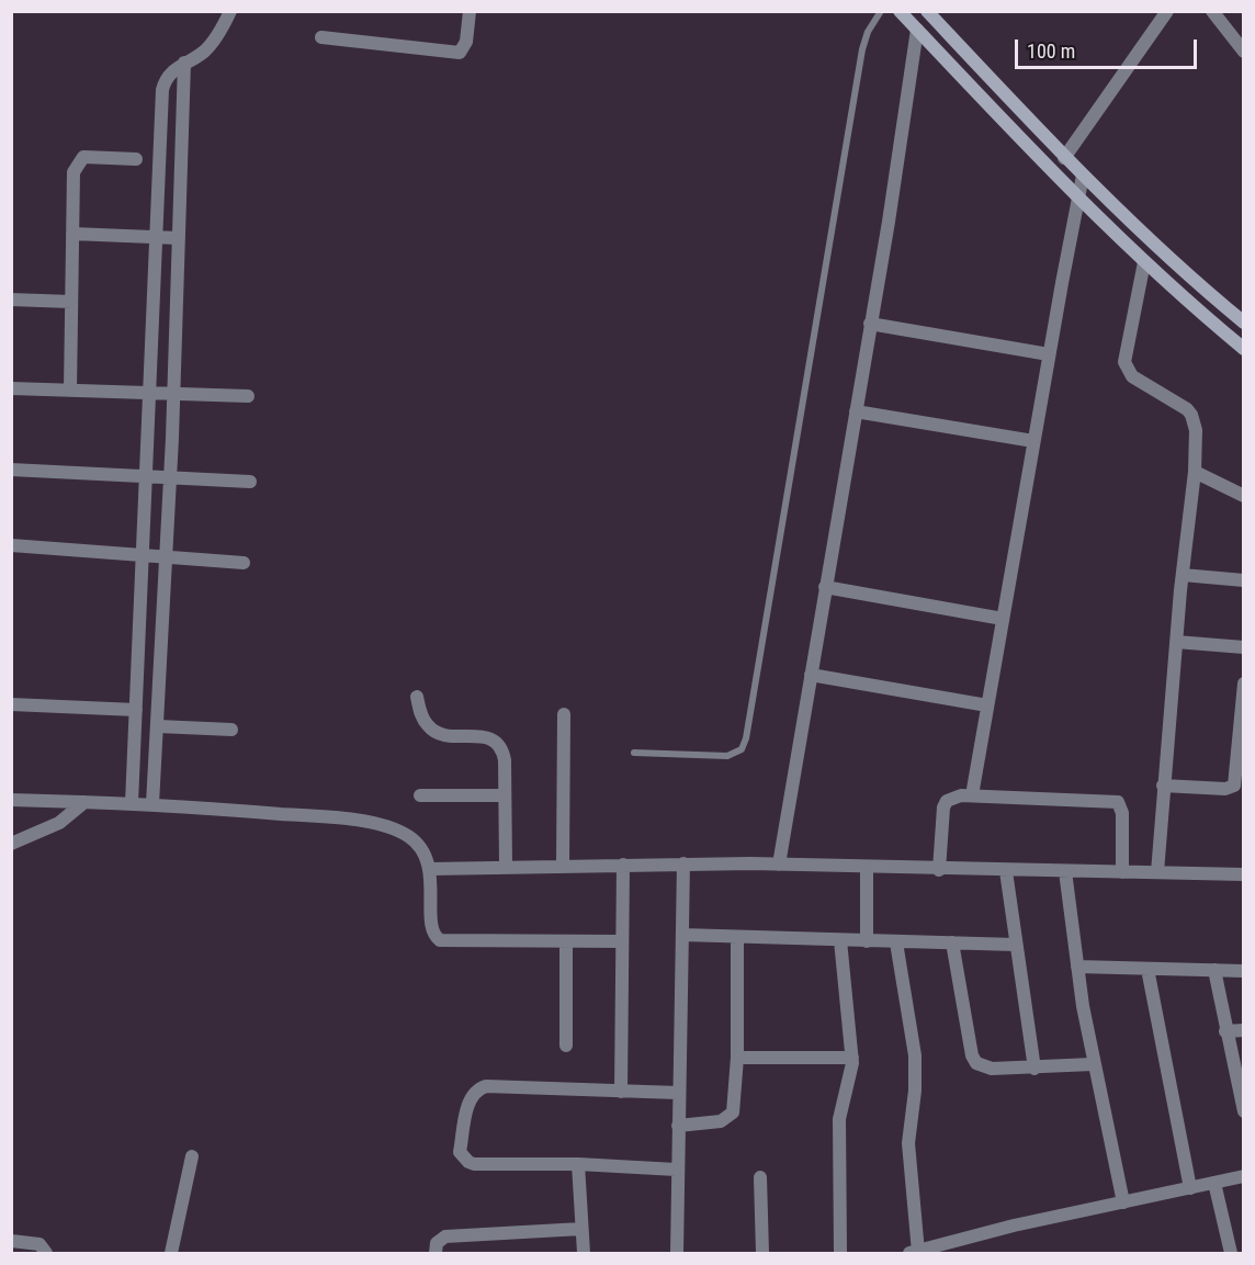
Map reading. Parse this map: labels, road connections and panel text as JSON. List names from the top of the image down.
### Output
{
  "scale_bar": "100 m"
}
